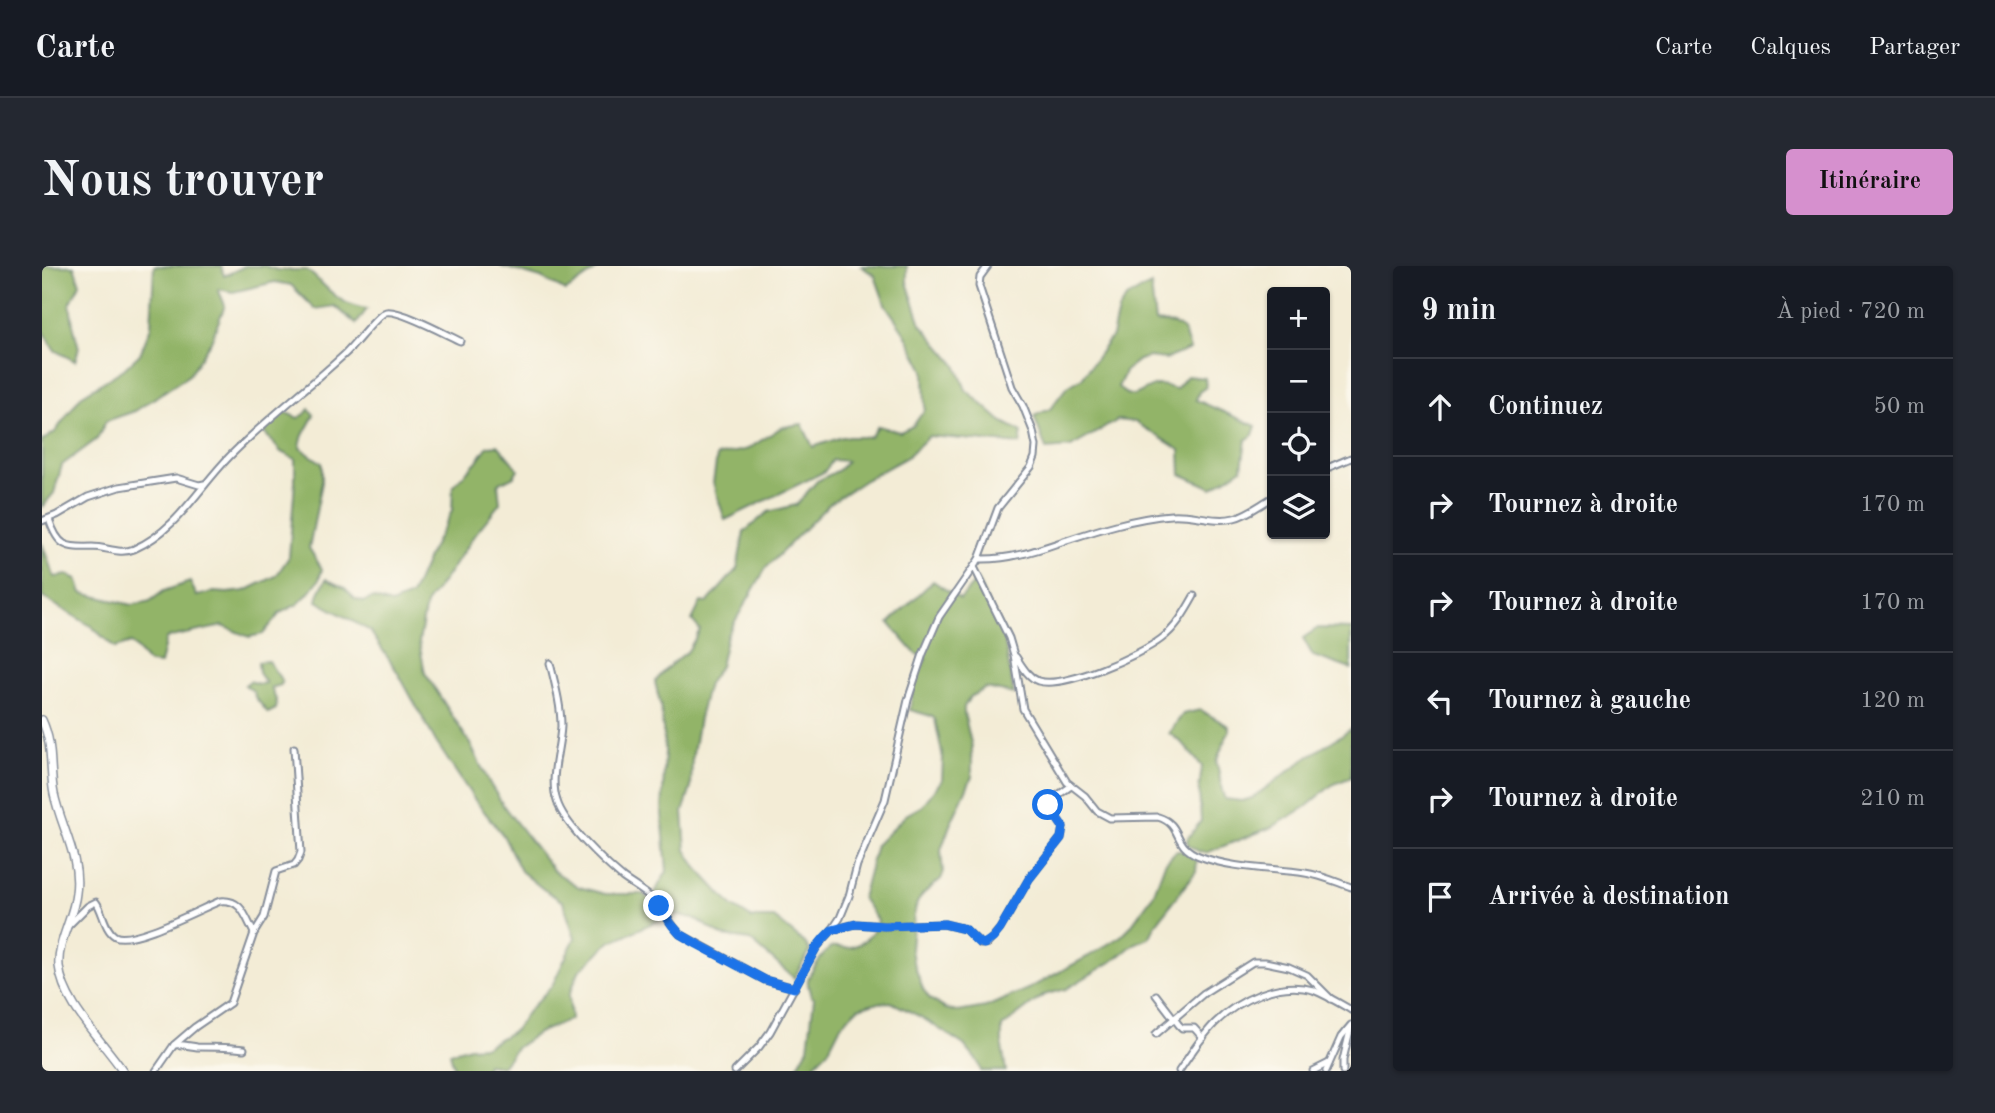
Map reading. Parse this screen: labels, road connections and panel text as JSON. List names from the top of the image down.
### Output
{
  "page": {
    "header": "Carte",
    "nav": ["Carte", "Calques", "Partager"],
    "buttons": "Itinéraire",
    "title": "Nous trouver",
    "heading": ["9 min", "À pied · 720 m"],
    "map_buttons": ["+", "−"],
    "list": [
      ["Continuez", "50 m"],
      ["Tournez à droite", "170 m"],
      ["Tournez à droite", "170 m"],
      ["Tournez à gauche", "120 m"],
      ["Tournez à droite", "210 m"],
      "Arrivée à destination"
    ]
  }
}
